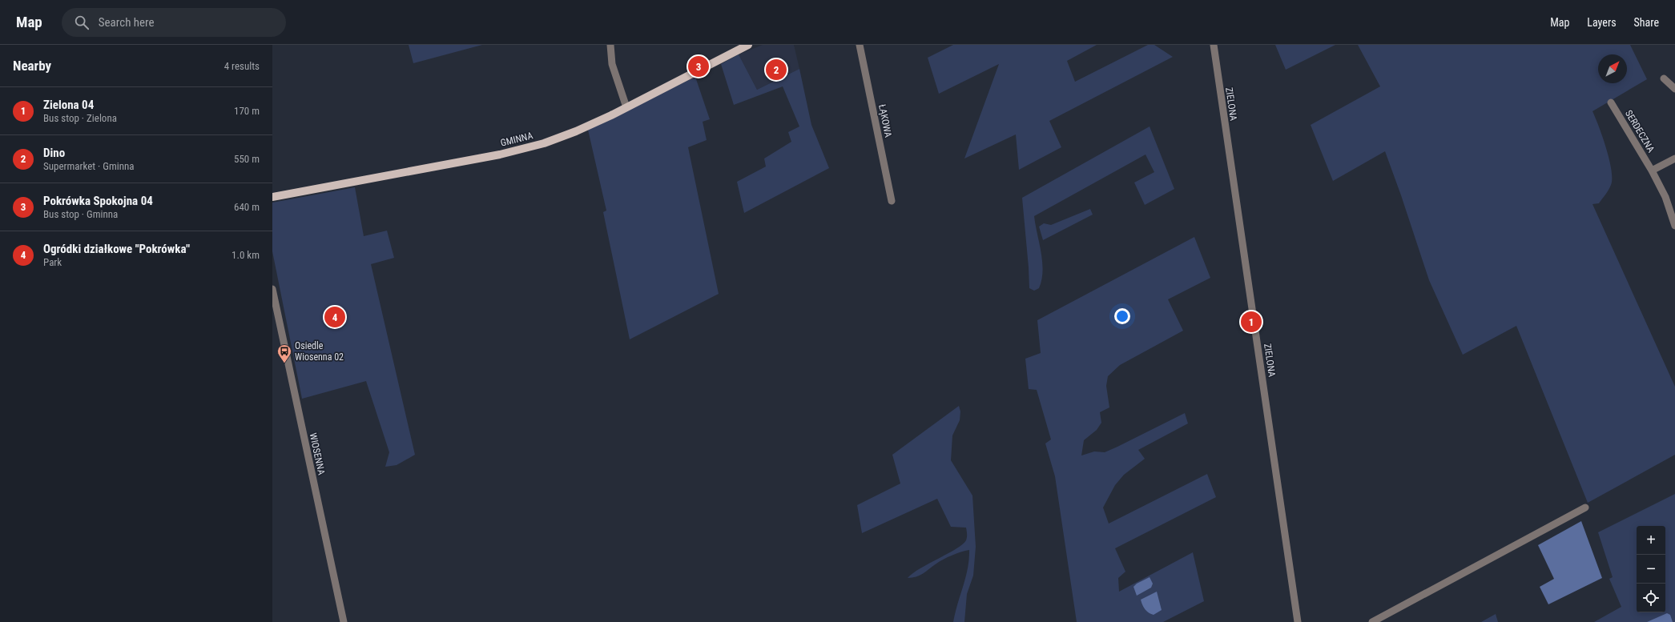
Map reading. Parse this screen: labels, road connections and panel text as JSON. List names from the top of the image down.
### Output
{
  "streets": {
    "main road": ["GMINNA"],
    "street": [
      "ZIELONA",
      "ŁĄKOWA",
      "SERDECZNA",
      "WIOSENNA"
    ]
  },
  "places": {
    "bus stop": ["Osiedle Wiosenna 02"]
  },
  "north": "top right",
  "page": {
    "header": "Map",
    "search": "Search here",
    "nav": ["Map", "Layers", "Share"],
    "heading": ["Nearby", "4 results"],
    "pins": [
      "3",
      "2",
      "4",
      "1"
    ],
    "list": [
      {
        "mark": "1",
        "name": "Zielona 04",
        "note": "Bus stop · Zielona",
        "value": "170 m"
      },
      {
        "mark": "2",
        "name": "Dino",
        "note": "Supermarket · Gminna",
        "value": "550 m"
      },
      {
        "mark": "3",
        "name": "Pokrówka Spokojna 04",
        "note": "Bus stop · Gminna",
        "value": "640 m"
      },
      {
        "mark": "4",
        "name": "Ogródki działkowe \"Pokrówka\"",
        "note": "Park",
        "value": "1.0 km"
      }
    ],
    "map_buttons": ["+", "−"]
  }
}
